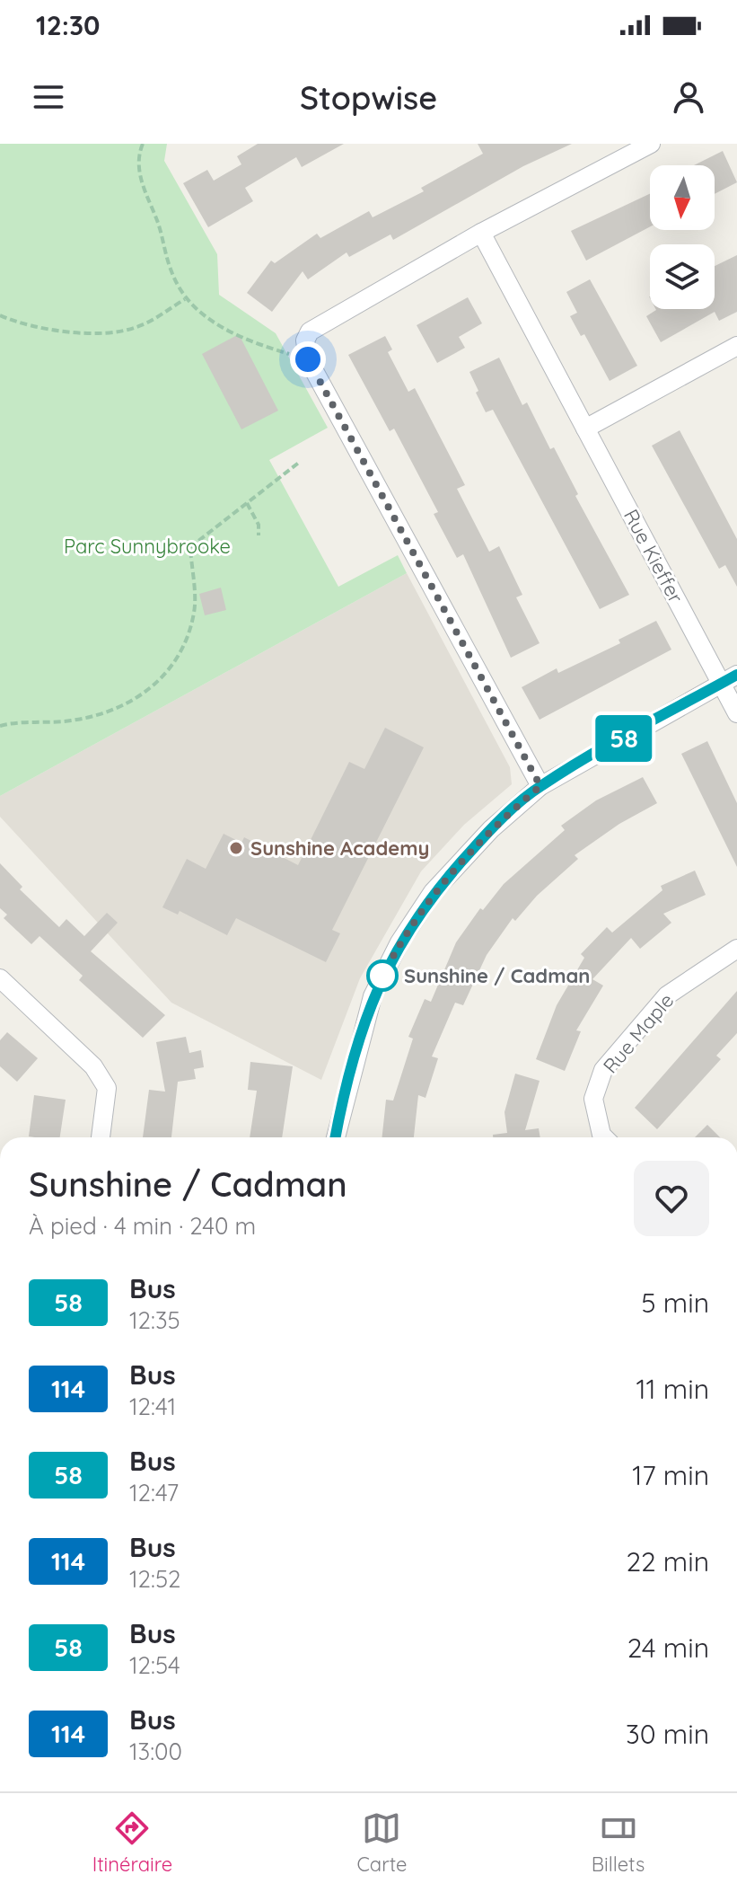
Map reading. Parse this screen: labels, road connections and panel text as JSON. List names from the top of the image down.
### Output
{
  "streets": {
    "street": ["Rue Kieffer", "Rue Maple"]
  },
  "parks": ["Parc Sunnybrooke"],
  "places": ["Sunshine Academy", "Sunshine / Cadman"],
  "lines": ["bus line 58"],
  "north": "bottom",
  "page": {
    "status": "12:30",
    "header": "Stopwise",
    "on_map": "58",
    "heading": ["Sunshine / Cadman", "À pied · 4 min · 240 m"],
    "list": [
      {
        "mark": "58",
        "name": "Bus",
        "note": "12:35",
        "value": "5 min"
      },
      {
        "mark": "114",
        "name": "Bus",
        "note": "12:41",
        "value": "11 min"
      },
      {
        "mark": "58",
        "name": "Bus",
        "note": "12:47",
        "value": "17 min"
      },
      {
        "mark": "114",
        "name": "Bus",
        "note": "12:52",
        "value": "22 min"
      },
      {
        "mark": "58",
        "name": "Bus",
        "note": "12:54",
        "value": "24 min"
      },
      {
        "mark": "114",
        "name": "Bus",
        "note": "13:00",
        "value": "30 min"
      }
    ],
    "tabs": ["Itinéraire", "Carte", "Billets"]
  }
}
